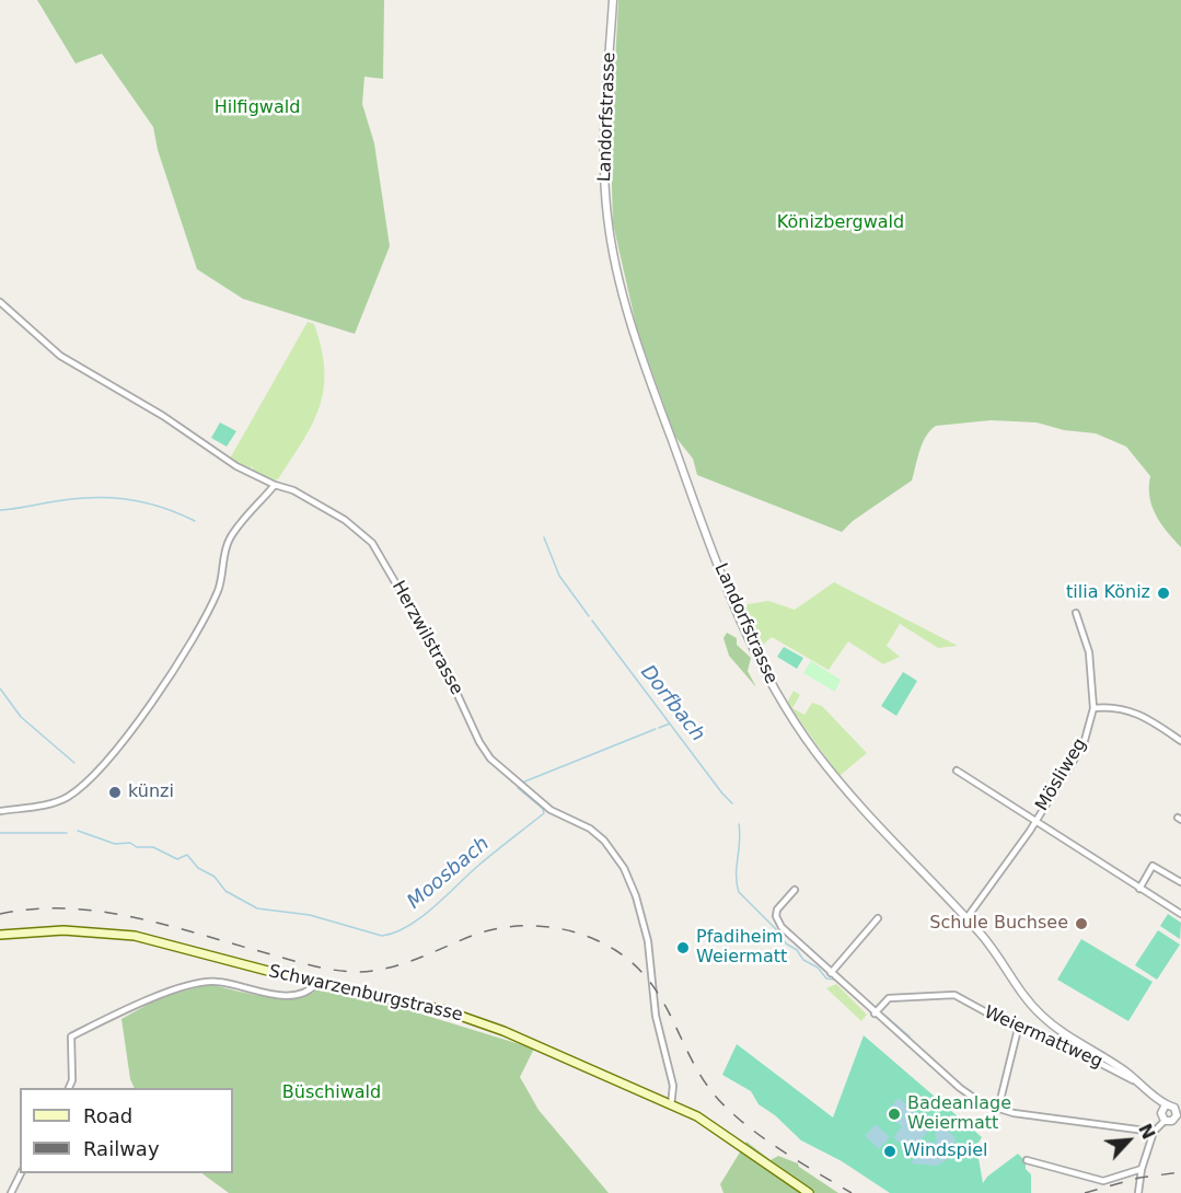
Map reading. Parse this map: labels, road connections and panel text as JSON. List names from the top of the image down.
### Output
{
  "streets": {
    "main road": ["Schwarzenburgstrasse"],
    "street": [
      "Landorfstrasse",
      "Herzwilstrasse",
      "Mösliweg",
      "Weiermattweg"
    ]
  },
  "crossings": [
    ["Landorfstrasse", "Mösliweg"],
    ["Landorfstrasse", "Weiermattweg"],
    ["Herzwilstrasse", "Schwarzenburgstrasse"]
  ],
  "water": ["Dorfbach", "Moosbach"],
  "parks": ["Hilfigwald", "Könizbergwald", "Büschiwald"],
  "places": [
    "tilia Köniz",
    "künzi",
    "Schule Buchsee",
    "Pfadiheim Weiermatt",
    "Badeanlage Weiermatt",
    "Windspiel"
  ],
  "legend": ["Road", "Railway"],
  "north": "top right"
}
